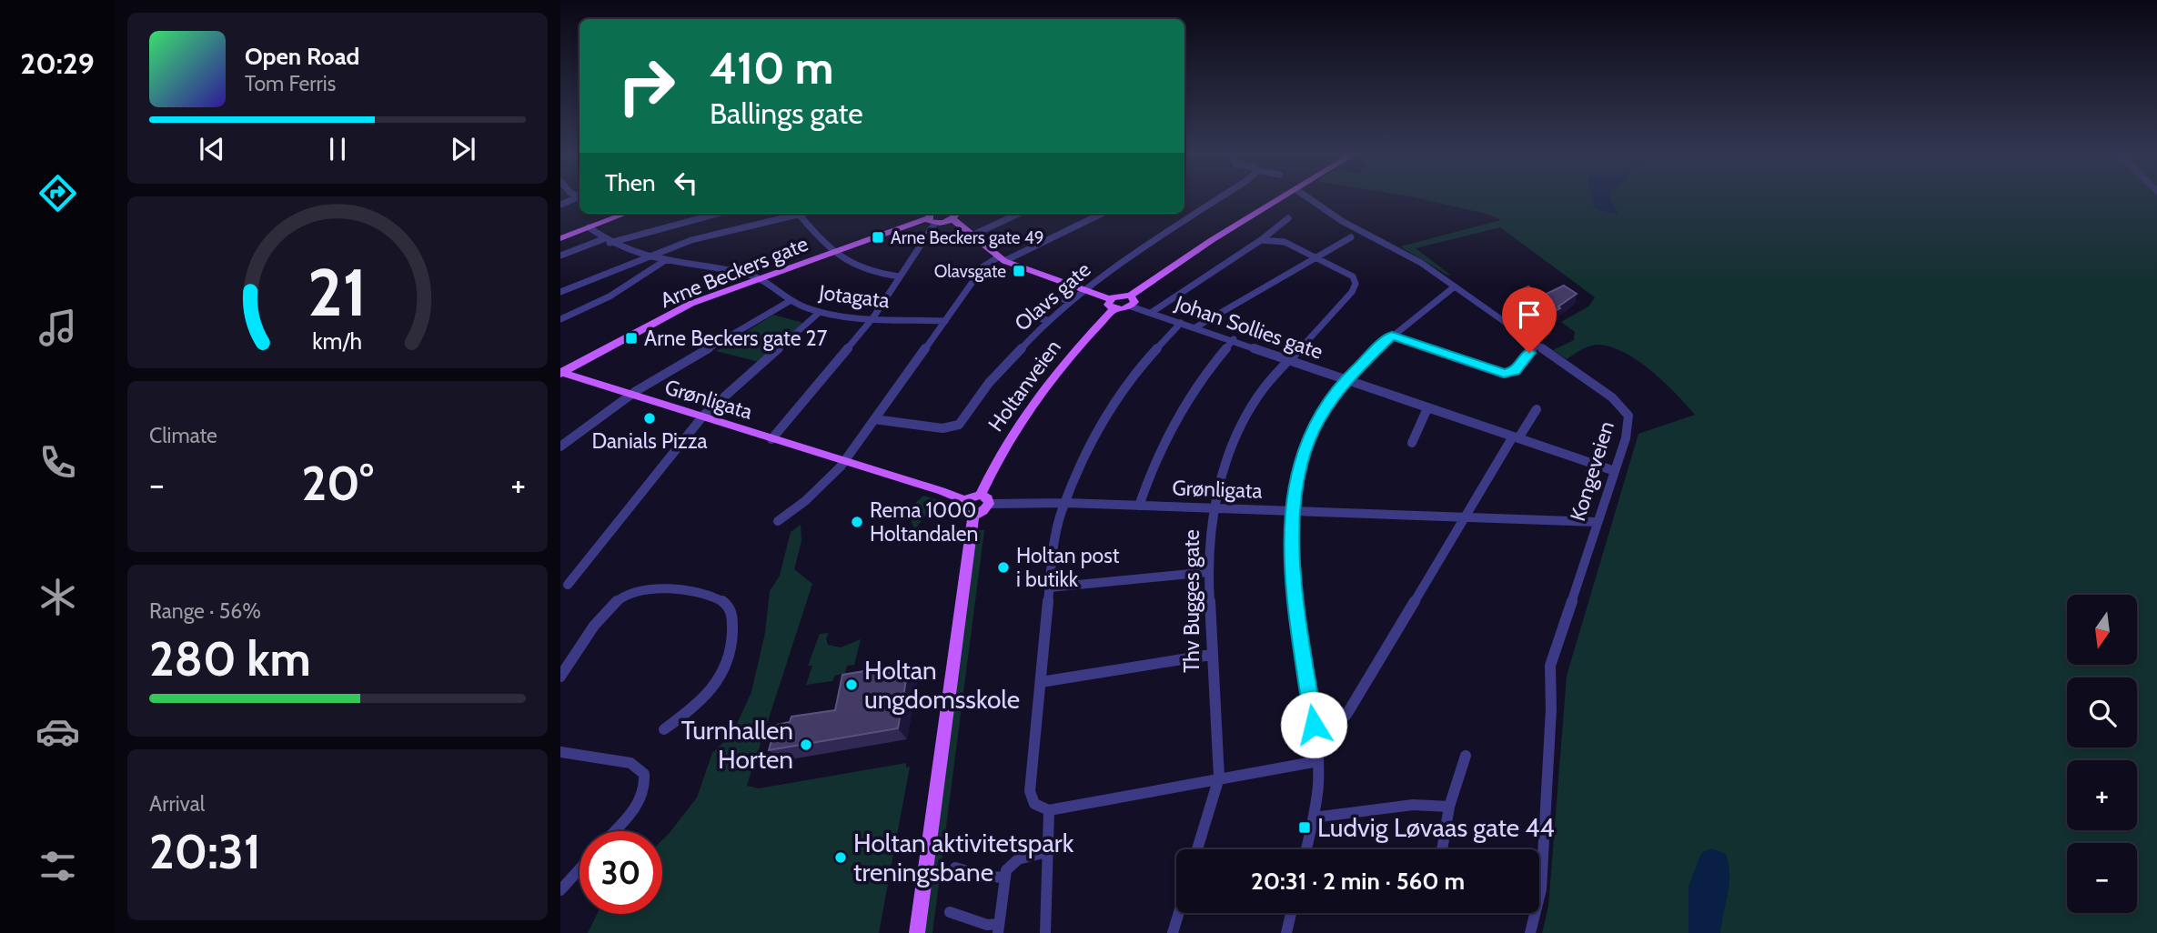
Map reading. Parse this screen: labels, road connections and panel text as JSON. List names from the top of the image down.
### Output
{
  "streets": {
    "main road": ["Arne Beckers gate", "Holtanveien", "Grønligata"],
    "street": [
      "Jotagata",
      "Olavs gate",
      "Johan Sollies gate",
      "Kongeveien",
      "Thv Bugges gate"
    ]
  },
  "crossings": [
    ["Arne Beckers gate", "Jotagata"],
    ["Arne Beckers gate", "Grønligata"],
    ["Johan Sollies gate", "Kongeveien"],
    ["Johan Sollies gate", "Thv Bugges gate"],
    ["Holtanveien", "Grønligata"],
    ["Grønligata", "Kongeveien"],
    ["Grønligata", "Thv Bugges gate"]
  ],
  "places": {
    "transit": [
      "Arne Beckers gate 49",
      "Olavsgate",
      "Arne Beckers gate 27",
      "Ludvig Løvaas gate 44"
    ],
    "other": [
      "Danials Pizza",
      "Rema 1000 Holtandalen",
      "Holtan post i butikk",
      "Holtan ungdomsskole",
      "Turnhallen Horten",
      "Holtan aktivitetspark treningsbane"
    ]
  },
  "north": "bottom",
  "page": {
    "tabs": "20:29",
    "turn": ["410 m", "Ballings gate"],
    "song": ["Open Road", "Tom Ferris"],
    "then": "Then",
    "tile": [
      "Climate",
      ["Range · 56%", "280 km"],
      ["Arrival", "20:31"]
    ],
    "heat": ["−", "20°", "+"],
    "map_buttons": ["+", "−"],
    "limit": "30",
    "trip": "20:31 · 2 min · 560 m",
    "gauge": ["21", "km/h"]
  }
}
